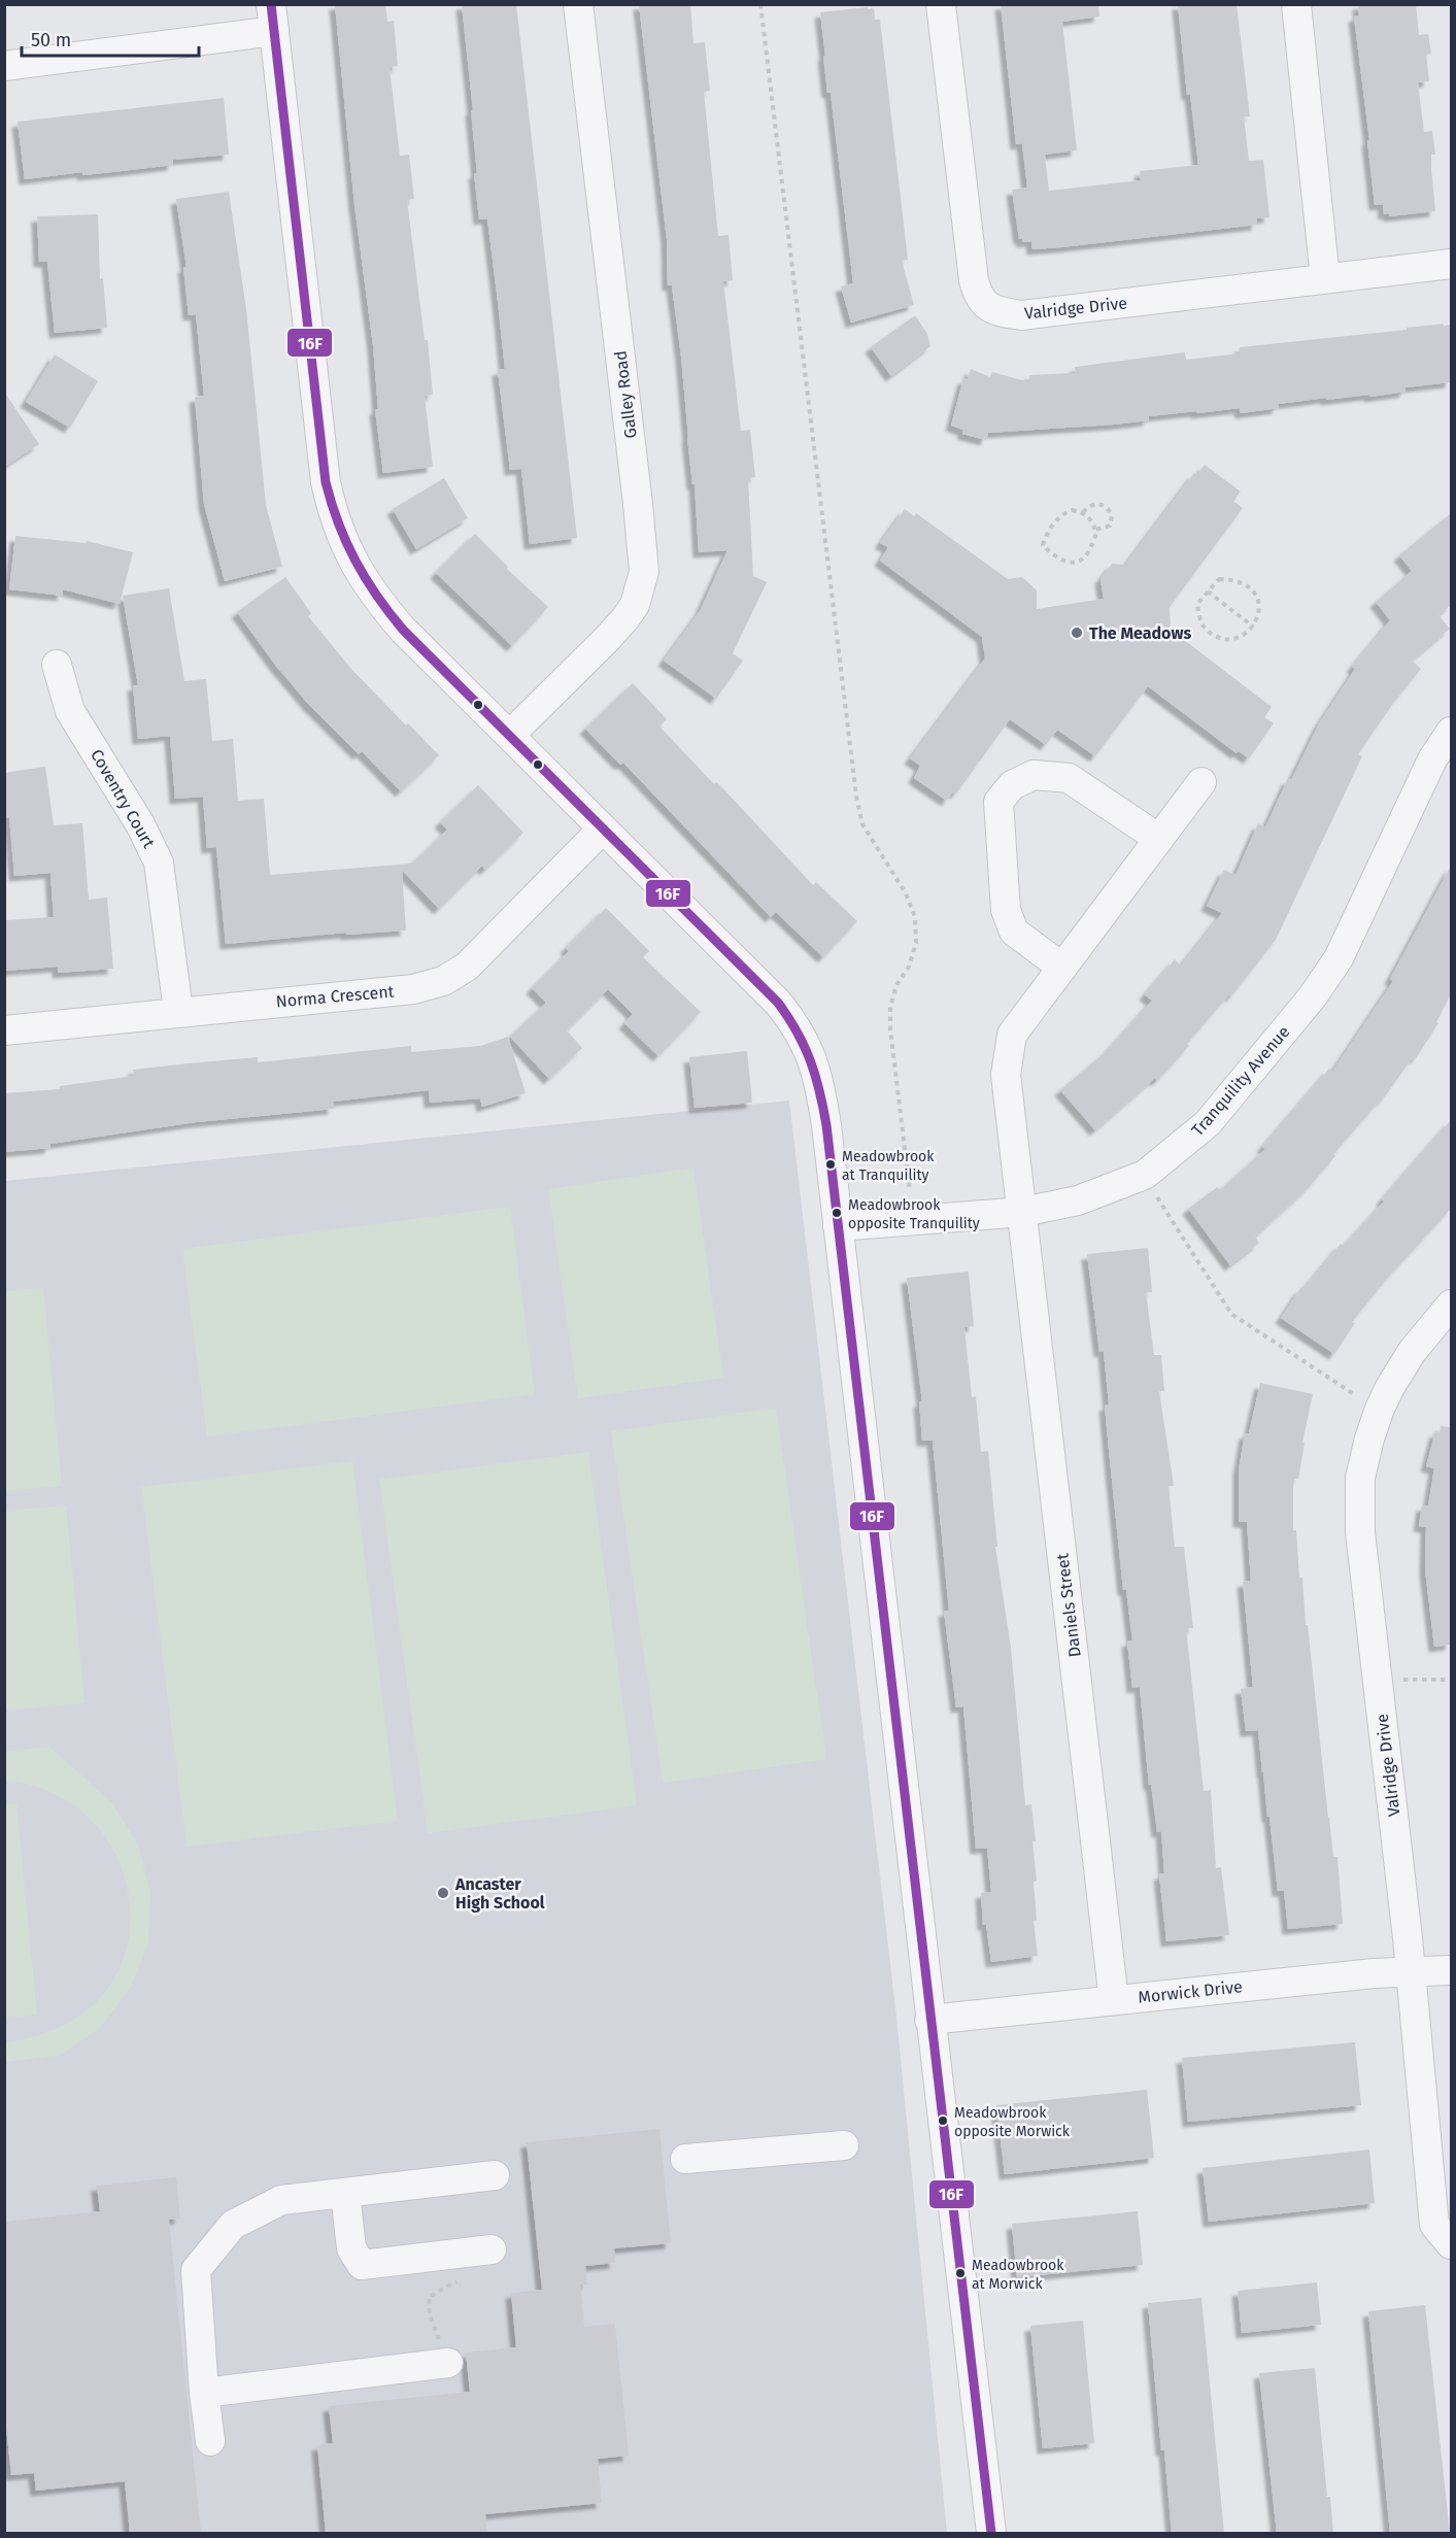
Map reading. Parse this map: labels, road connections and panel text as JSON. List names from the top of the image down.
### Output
{
  "streets": {
    "street": [
      "Valridge Drive",
      "Galley Road",
      "Coventry Court",
      "Norma Crescent",
      "Tranquility Avenue",
      "Daniels Street",
      "Morwick Drive"
    ]
  },
  "crossings": [
    ["Valridge Drive", "Morwick Drive"],
    ["Coventry Court", "Norma Crescent"],
    ["Tranquility Avenue", "Daniels Street"],
    ["Daniels Street", "Morwick Drive"]
  ],
  "places": [
    "The Meadows",
    "Meadowbrook at Tranquility",
    "Meadowbrook opposite Tranquility",
    "Ancaster High School",
    "Meadowbrook opposite Morwick",
    "Meadowbrook at Morwick"
  ],
  "lines": ["transit line 16F"],
  "scale_bar": "50 m"
}
